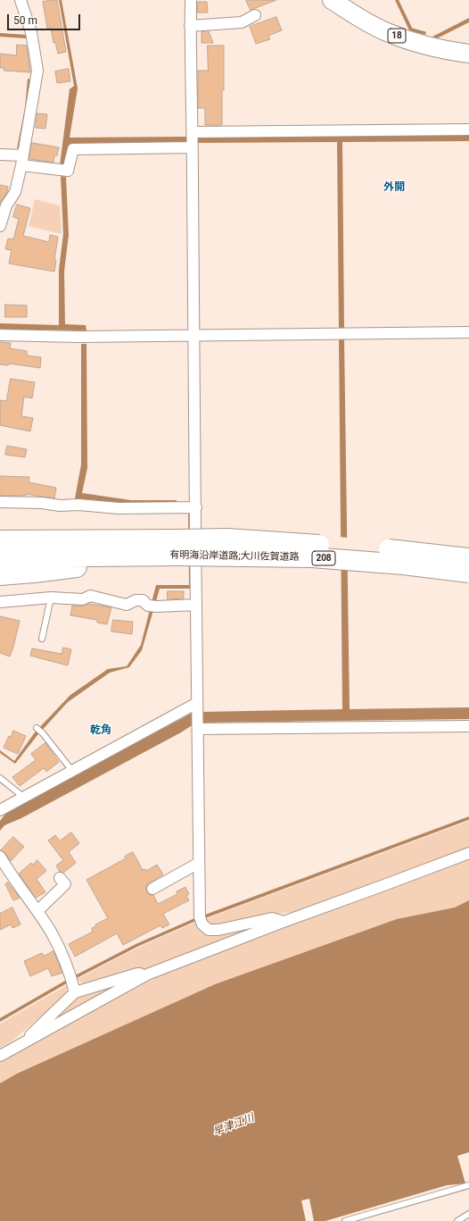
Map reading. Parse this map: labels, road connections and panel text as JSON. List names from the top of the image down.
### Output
{
  "streets": {
    "highway": ["有明海沿岸道路;大川佐賀道路", "208"],
    "main road": ["18"]
  },
  "districts": ["外開", "乾角"],
  "water": ["早津江川"],
  "scale_bar": "50 m"
}
